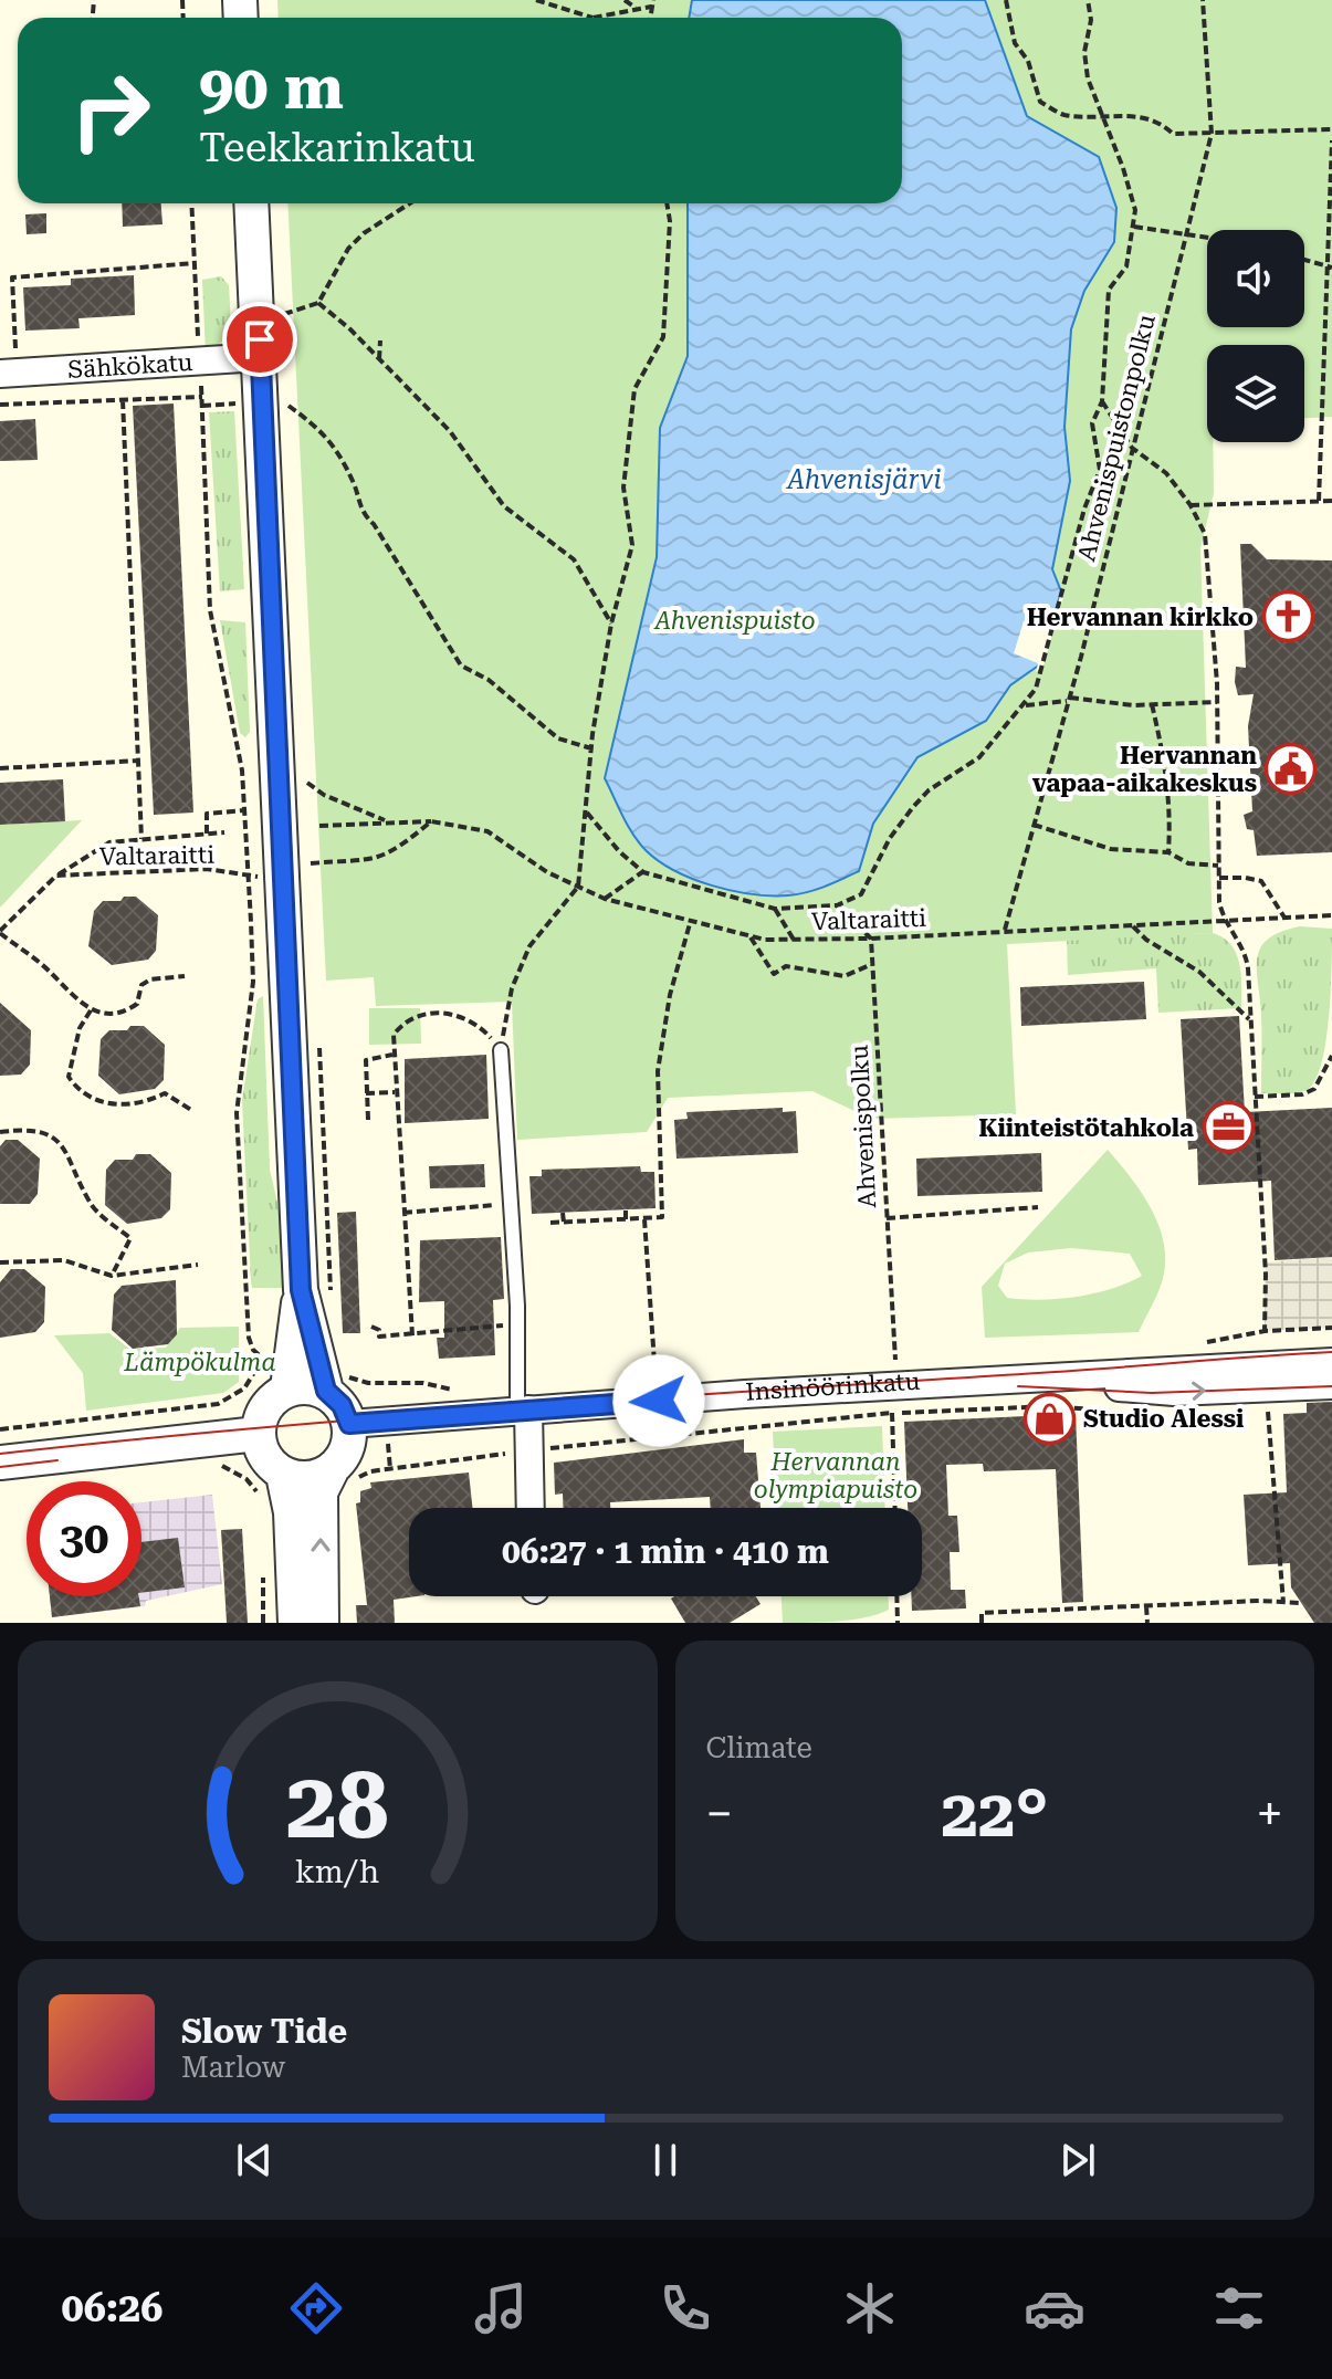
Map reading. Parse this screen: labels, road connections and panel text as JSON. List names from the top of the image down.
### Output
{
  "streets": {
    "street": ["Sähkökatu", "Insinöörinkatu"],
    "path": ["Ahvenispuistonpolku", "Valtaraitti", "Ahvenispolku"]
  },
  "crossings": [
    ["Ahvenispuistonpolku", "Valtaraitti"],
    ["Valtaraitti", "Ahvenispolku"]
  ],
  "water": ["Ahvenisjärvi"],
  "parks": ["Ahvenispuisto", "Lämpökulma", "Hervannan olympiapuisto"],
  "places": {
    "church": ["Hervannan kirkko"],
    "public building": ["Hervannan vapaa-aikakeskus"],
    "office": ["Kiinteistötahkola"],
    "shop": ["Studio Alessi"]
  },
  "page": {
    "turn": ["90 m", "Teekkarinkatu"],
    "limit": "30",
    "trip": "06:27 · 1 min · 410 m",
    "tile": "Climate",
    "heat": ["−", "22°", "+"],
    "song": ["Slow Tide", "Marlow"],
    "tabs": "06:26",
    "gauge": ["28", "km/h"]
  }
}
